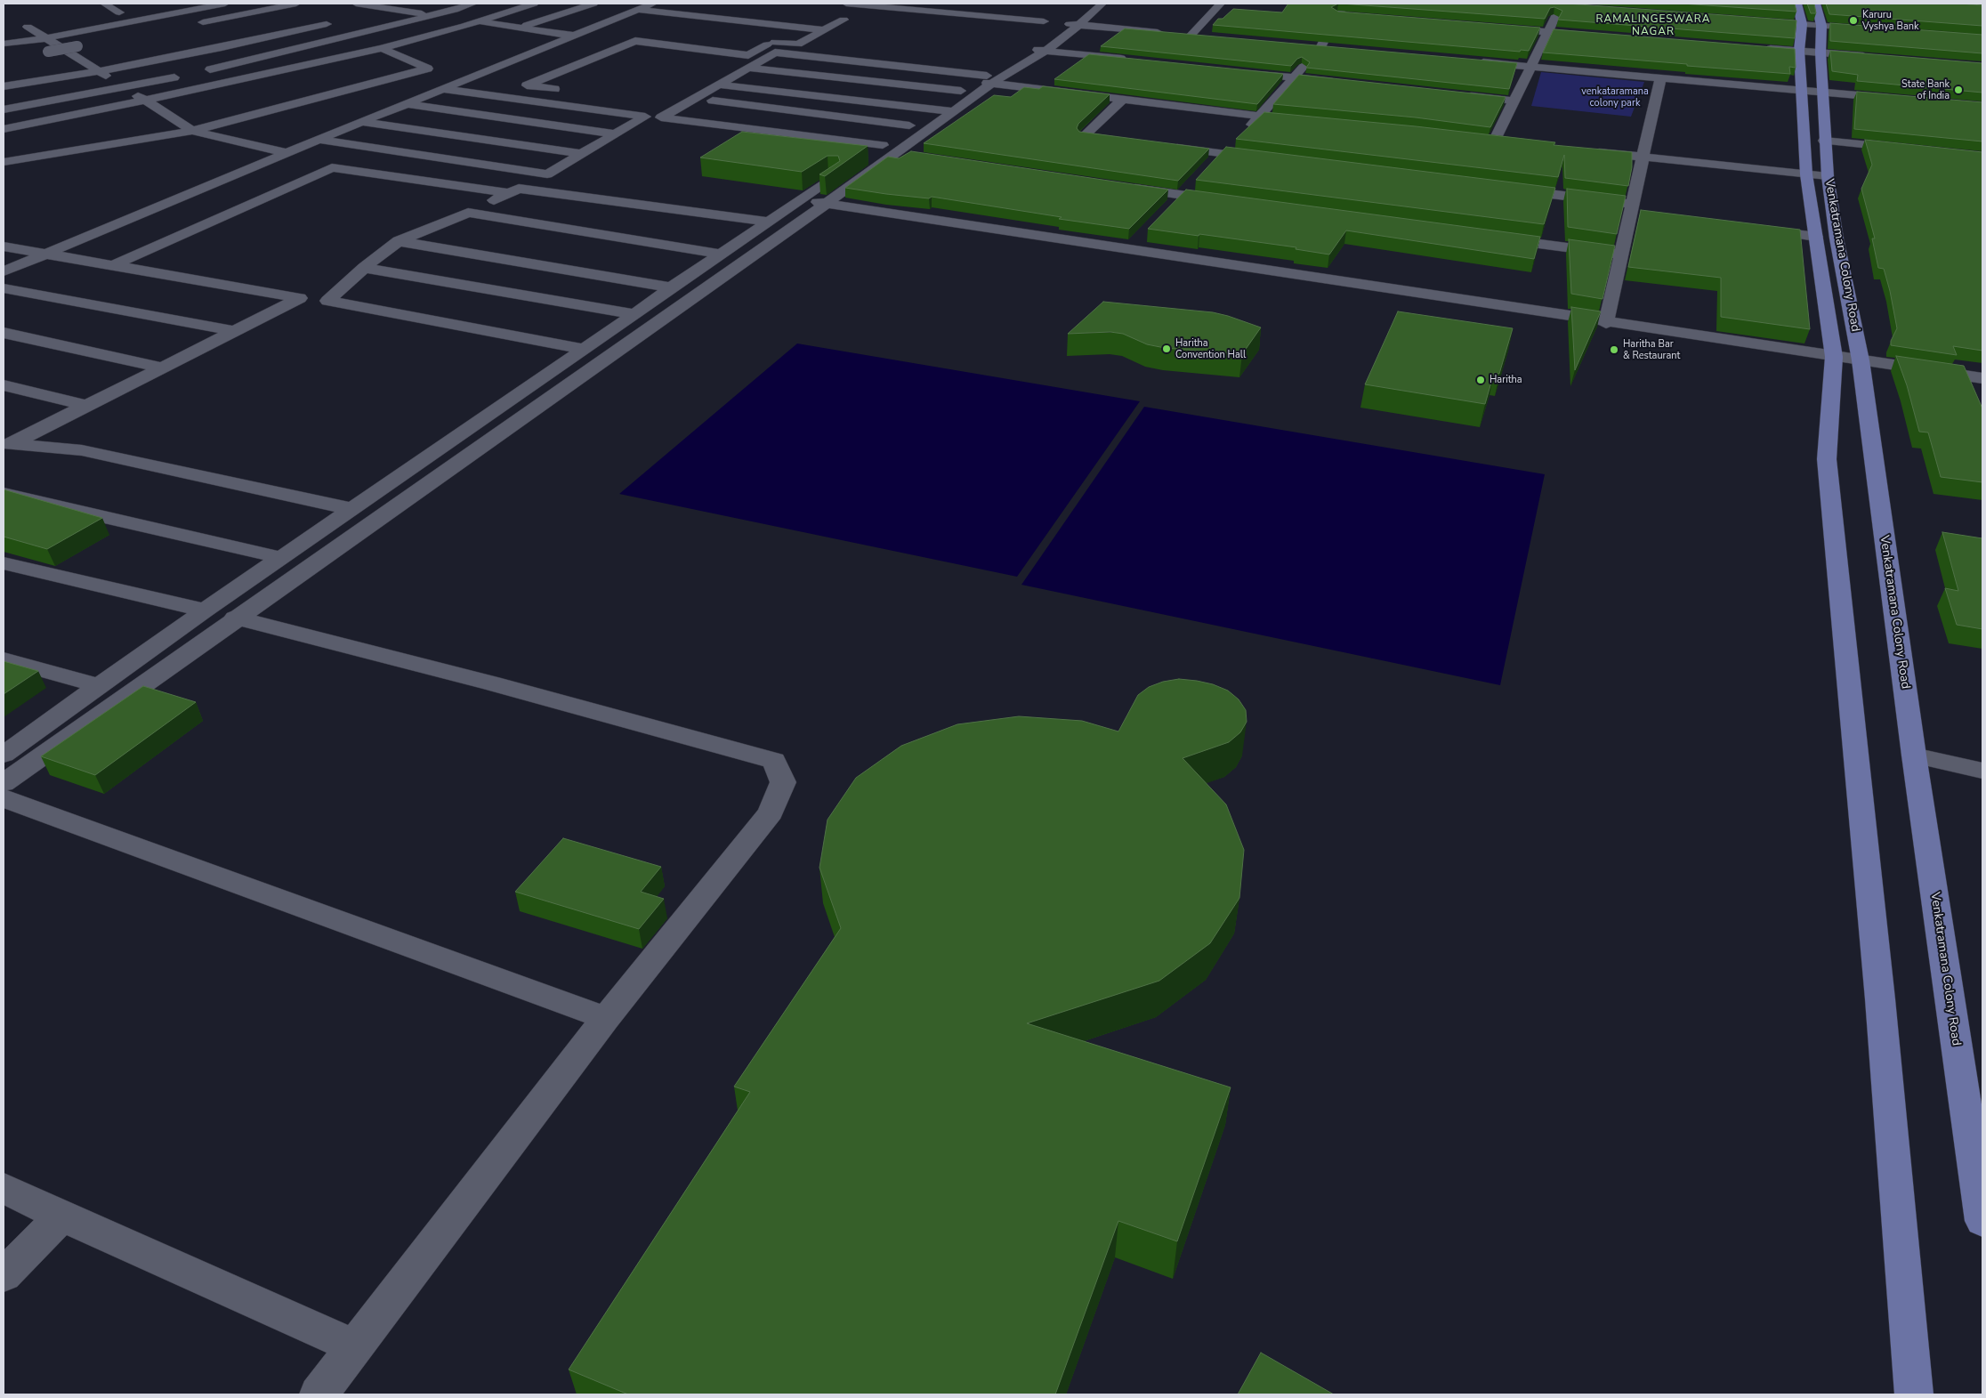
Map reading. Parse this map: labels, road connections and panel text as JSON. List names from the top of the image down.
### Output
{
  "streets": {
    "main road": ["Venkatramana Colony Road"]
  },
  "districts": ["RAMALINGESWARA NAGAR"],
  "parks": ["venkataramana colony park"],
  "places": [
    "Karuru Vyshya Bank",
    "State Bank of India",
    "Haritha Convention Hall",
    "Haritha Bar & Restaurant",
    "Haritha"
  ]
}
